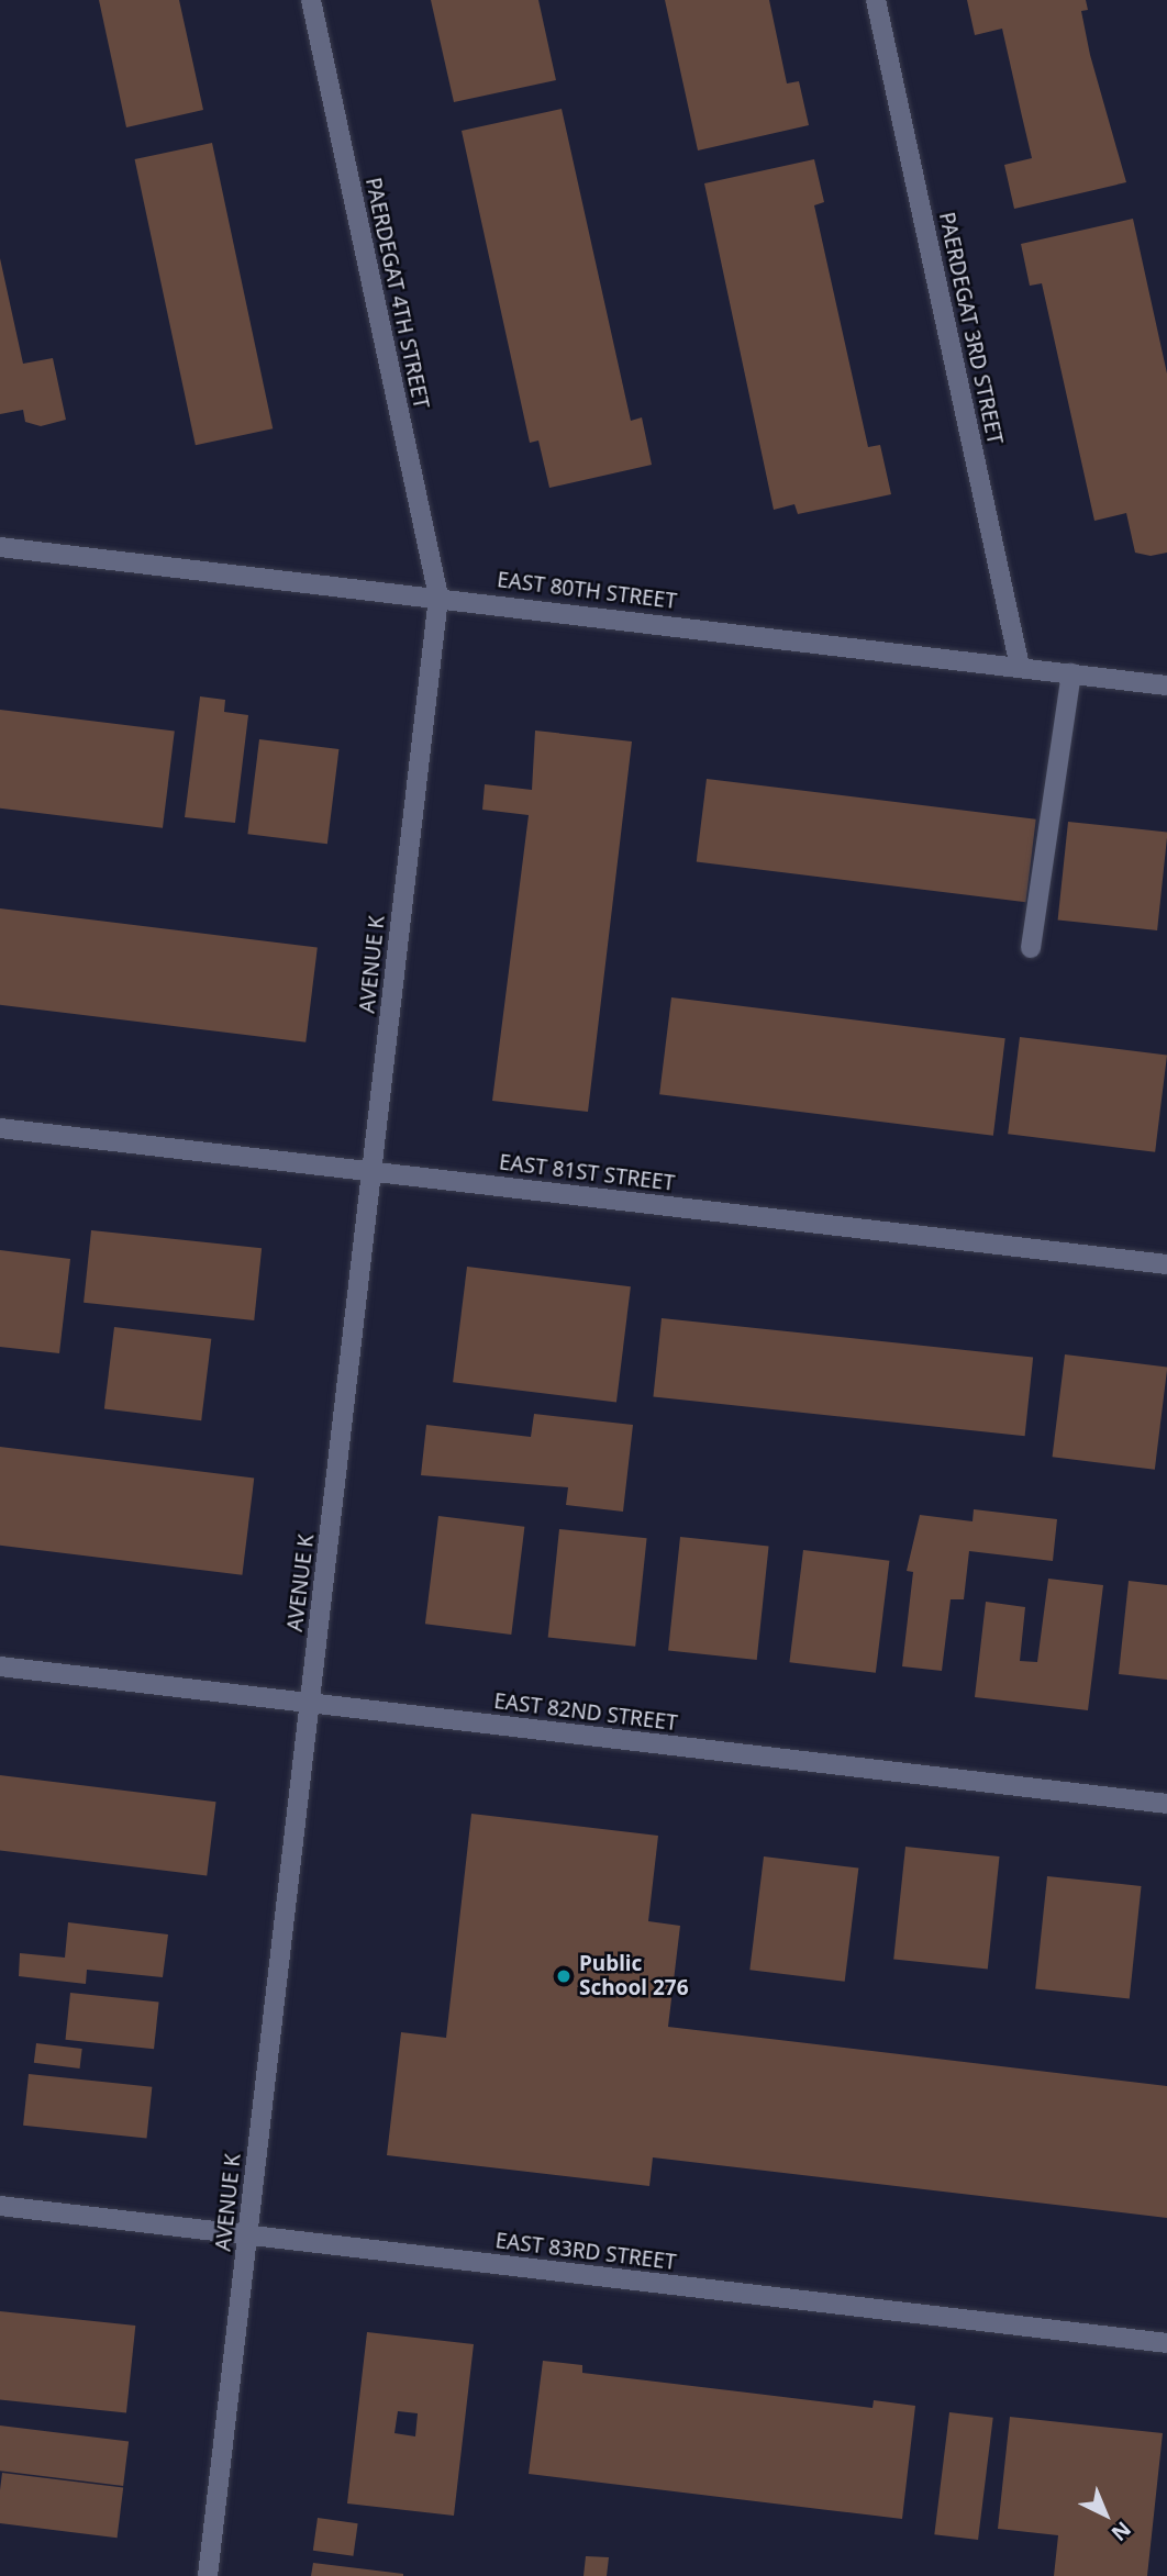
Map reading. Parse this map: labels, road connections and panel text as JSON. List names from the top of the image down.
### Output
{
  "streets": {
    "street": [
      "PAERDEGAT 4TH STREET",
      "PAERDEGAT 3RD STREET",
      "EAST 80TH STREET",
      "AVENUE K",
      "EAST 81ST STREET",
      "EAST 82ND STREET",
      "EAST 83RD STREET"
    ]
  },
  "crossings": [
    ["PAERDEGAT 4TH STREET", "EAST 80TH STREET"],
    ["PAERDEGAT 4TH STREET", "AVENUE K"],
    ["PAERDEGAT 3RD STREET", "EAST 80TH STREET"],
    ["EAST 80TH STREET", "AVENUE K"],
    ["AVENUE K", "EAST 81ST STREET"],
    ["AVENUE K", "EAST 82ND STREET"],
    ["AVENUE K", "EAST 83RD STREET"]
  ],
  "places": ["Public School 276"],
  "north": "bottom right"
}
